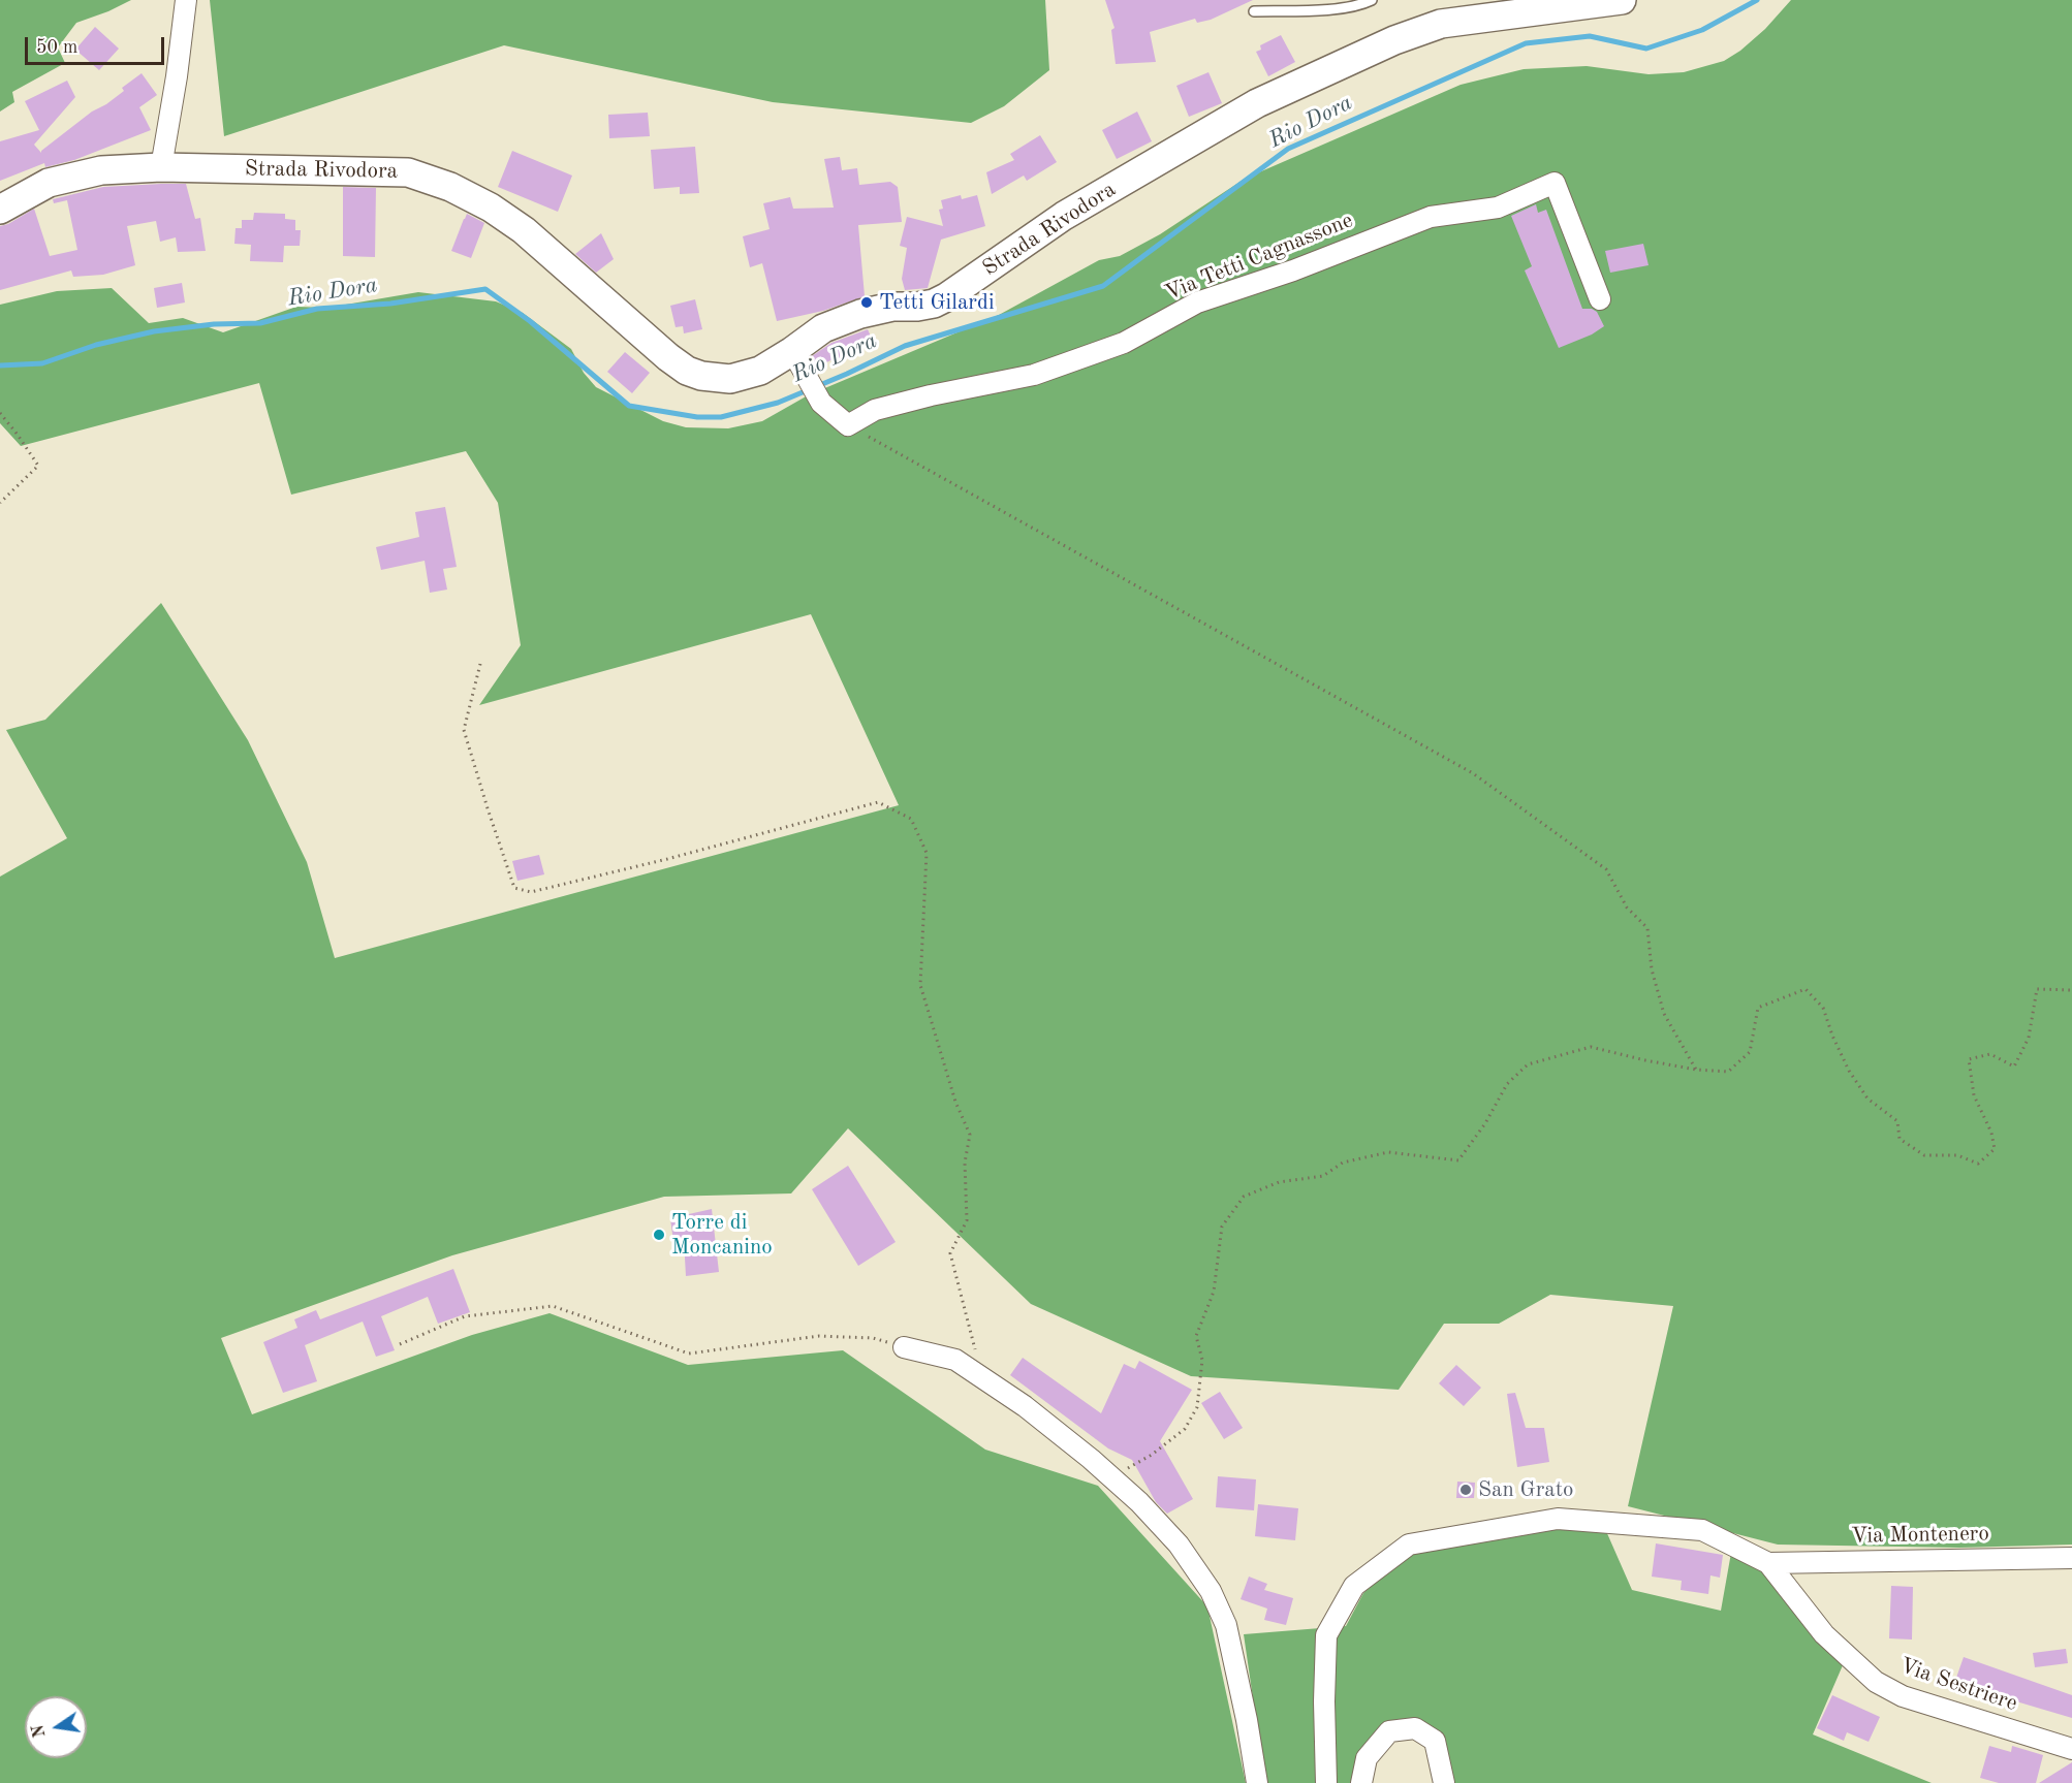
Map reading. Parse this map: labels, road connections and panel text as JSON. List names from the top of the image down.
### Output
{
  "streets": {
    "street": [
      "Strada Rivodora",
      "Via Tetti Cagnassone",
      "Via Montenero",
      "Via Sestriere"
    ]
  },
  "crossings": [
    ["Via Montenero", "Via Sestriere"]
  ],
  "water": ["Rio Dora"],
  "places": ["Tetti Gilardi", "Torre di Moncanino", "San Grato"],
  "scale_bar": "50 m",
  "north": "left"
}
